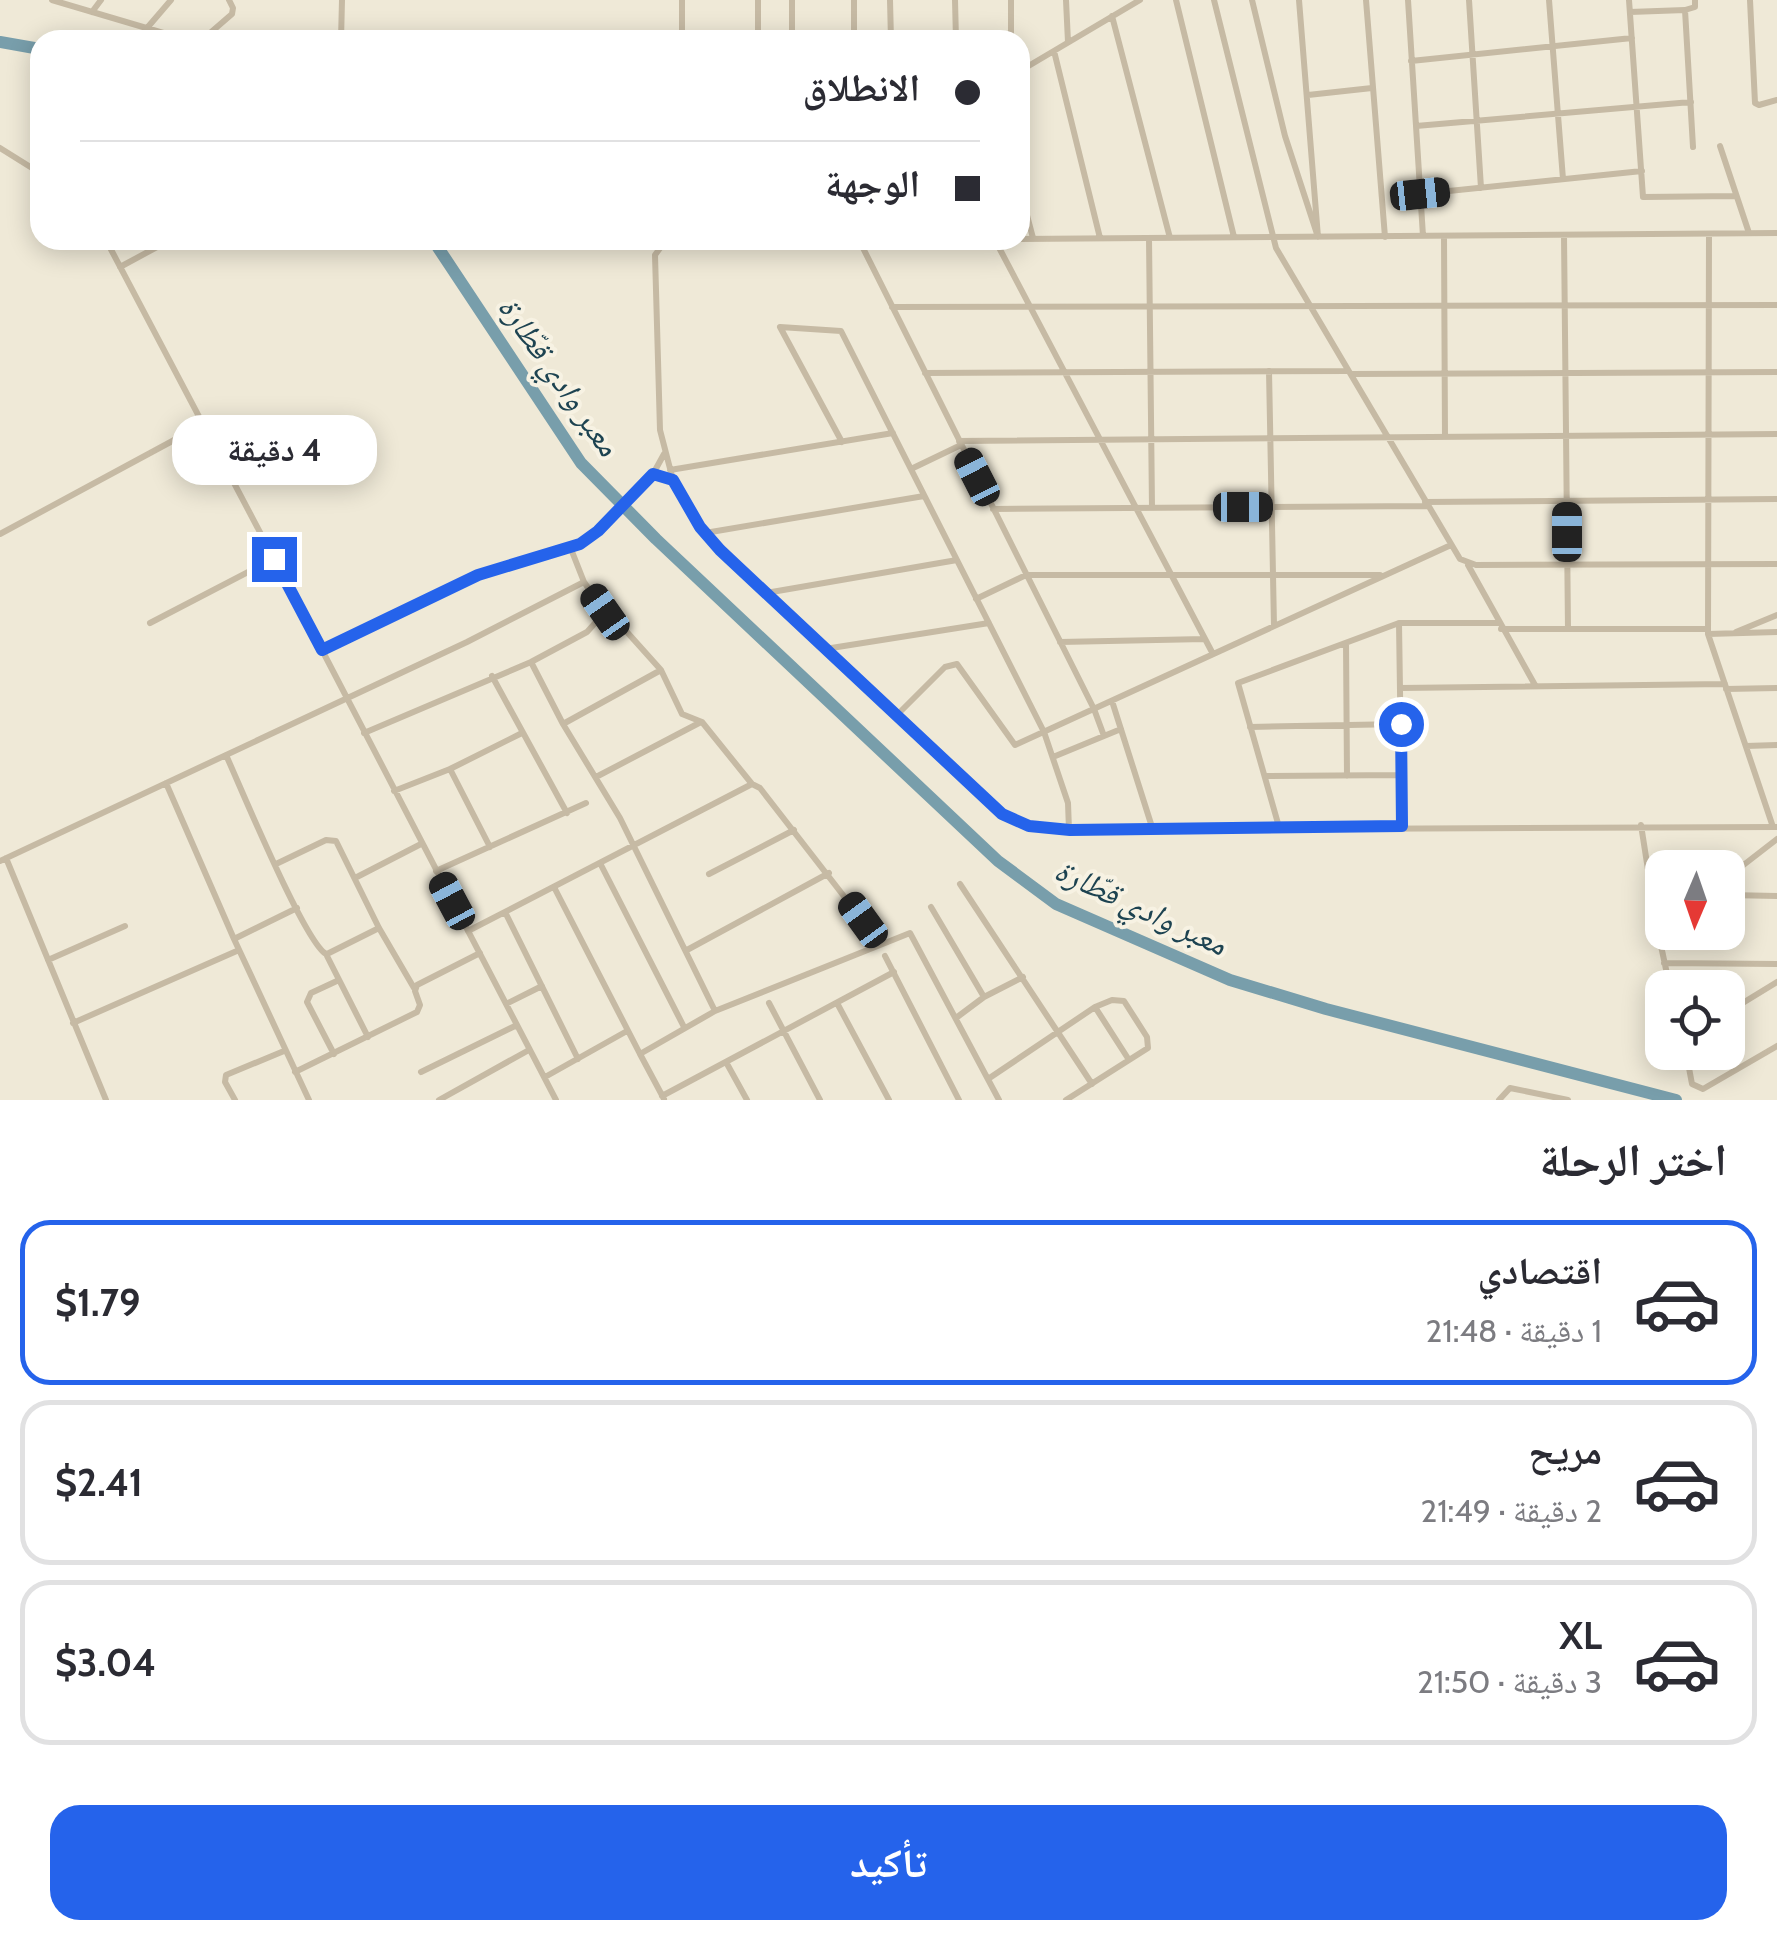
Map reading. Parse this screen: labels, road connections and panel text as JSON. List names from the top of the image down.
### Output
{
  "water": ["معبر وادي قطّارة"],
  "north": "bottom",
  "page": {
    "banner": ["الانطلاق", "الوجهة"],
    "bubble": "4 دقيقة",
    "heading": "اختر الرحلة",
    "list": [
      {
        "name": "اقتصادي",
        "note": "1 دقيقة · 21:48",
        "value": "$1.79"
      },
      {
        "name": "مريح",
        "note": "2 دقيقة · 21:49",
        "value": "$2.41"
      },
      {
        "name": "XL",
        "note": "3 دقيقة · 21:50",
        "value": "$3.04"
      }
    ],
    "buttons": "تأكيد"
  }
}
